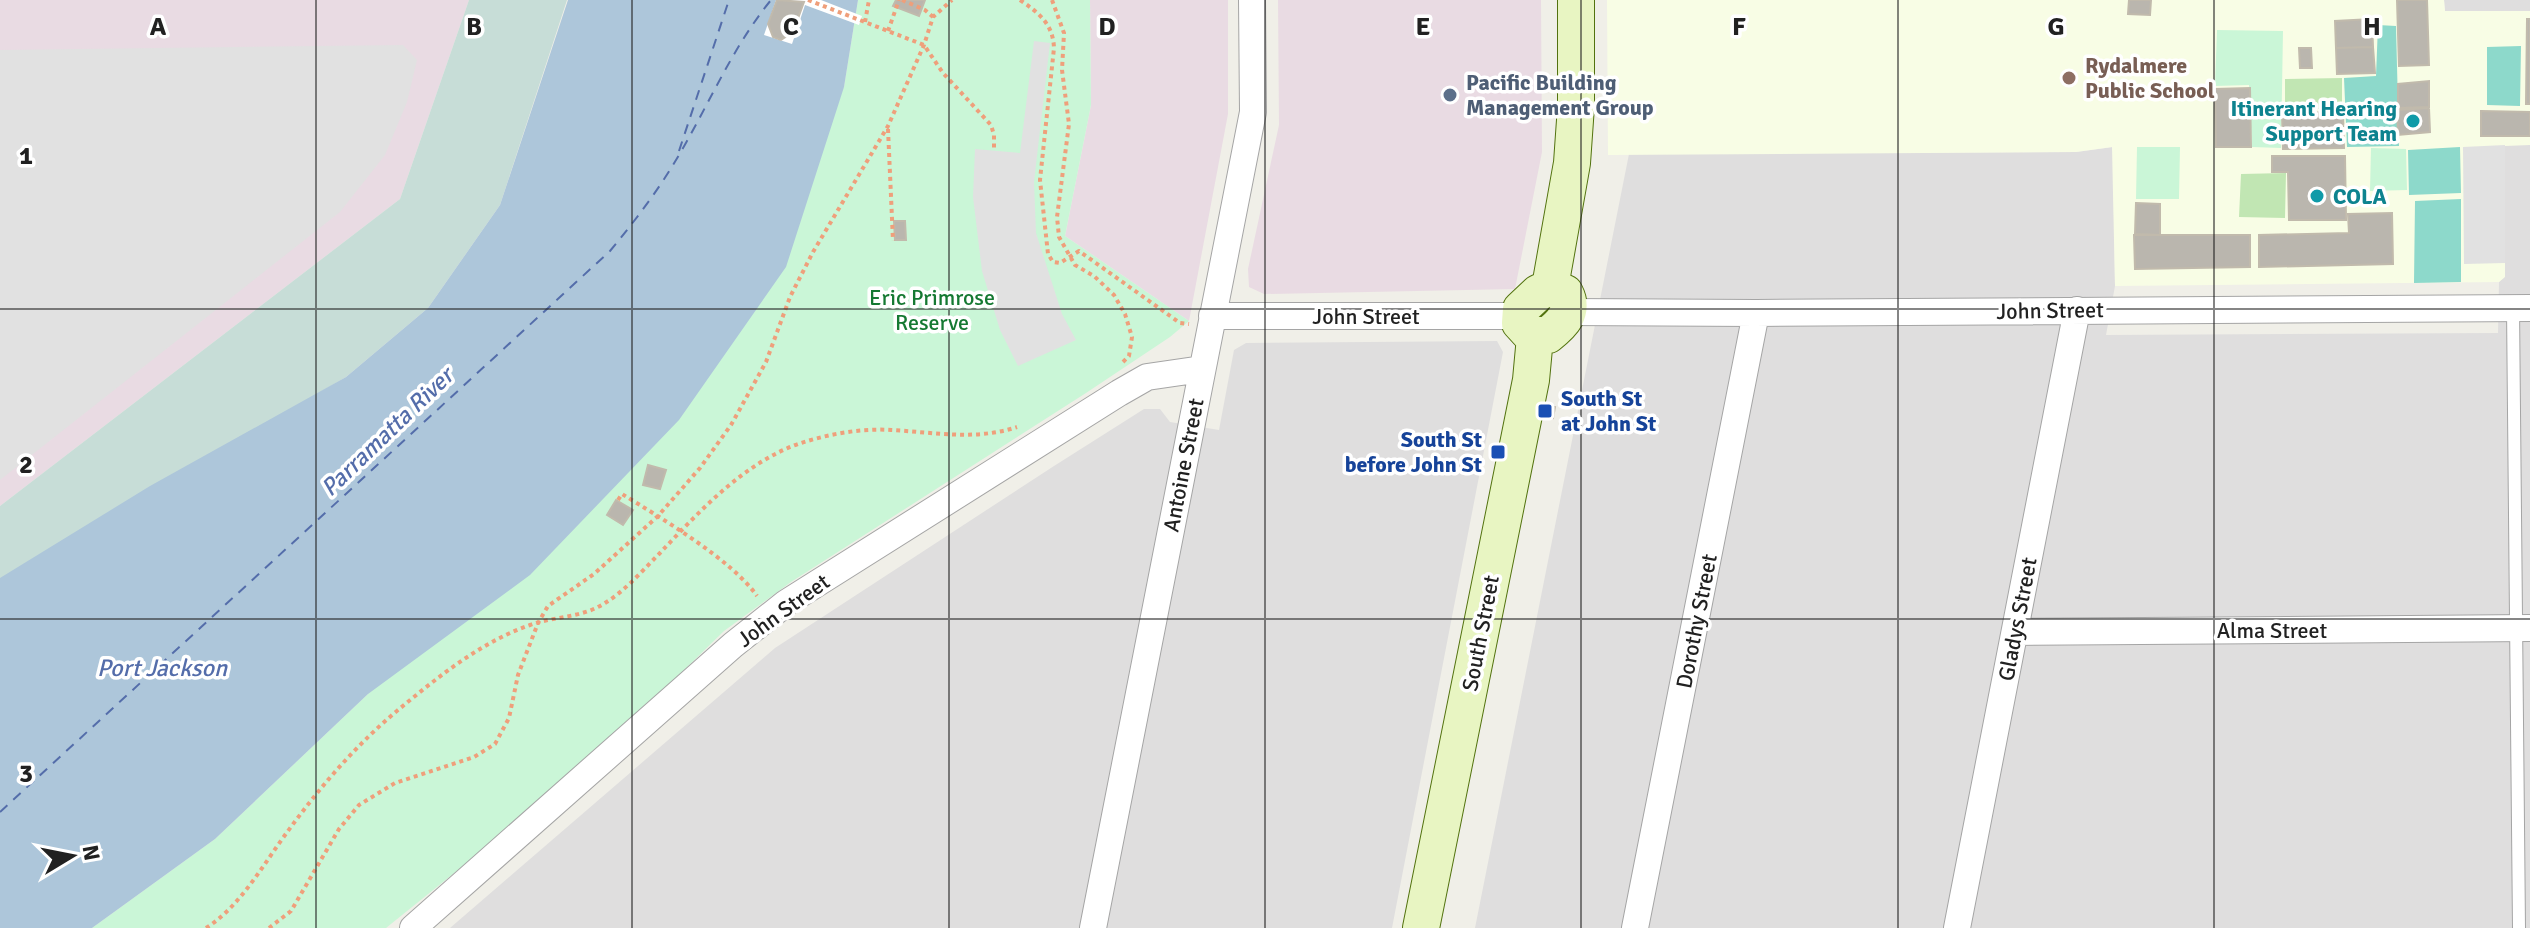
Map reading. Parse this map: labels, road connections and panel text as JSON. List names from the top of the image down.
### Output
{
  "streets": {
    "street": [
      "John Street",
      "Antoine Street",
      "Gladys Street",
      "Dorothy Street",
      "Alma Street",
      "South Street"
    ]
  },
  "crossings": [
    ["John Street", "Antoine Street"],
    ["John Street", "Gladys Street"],
    ["John Street", "Dorothy Street"],
    ["John Street", "South Street"],
    ["Gladys Street", "Alma Street"]
  ],
  "water": ["Parramatta River", "Port Jackson"],
  "parks": ["Eric Primrose Reserve"],
  "places": {
    "other": [
      "Rydalmere Public School",
      "Pacific Building Management Group",
      "Itinerant Hearing Support Team",
      "COLA"
    ],
    "transit": ["South St at John St", "South St before John St"]
  },
  "north": "right",
  "grid": {
    "columns": [
      "A",
      "B",
      "C",
      "D",
      "E",
      "F",
      "G",
      "H"
    ],
    "rows": ["1", "2", "3"]
  }
}
